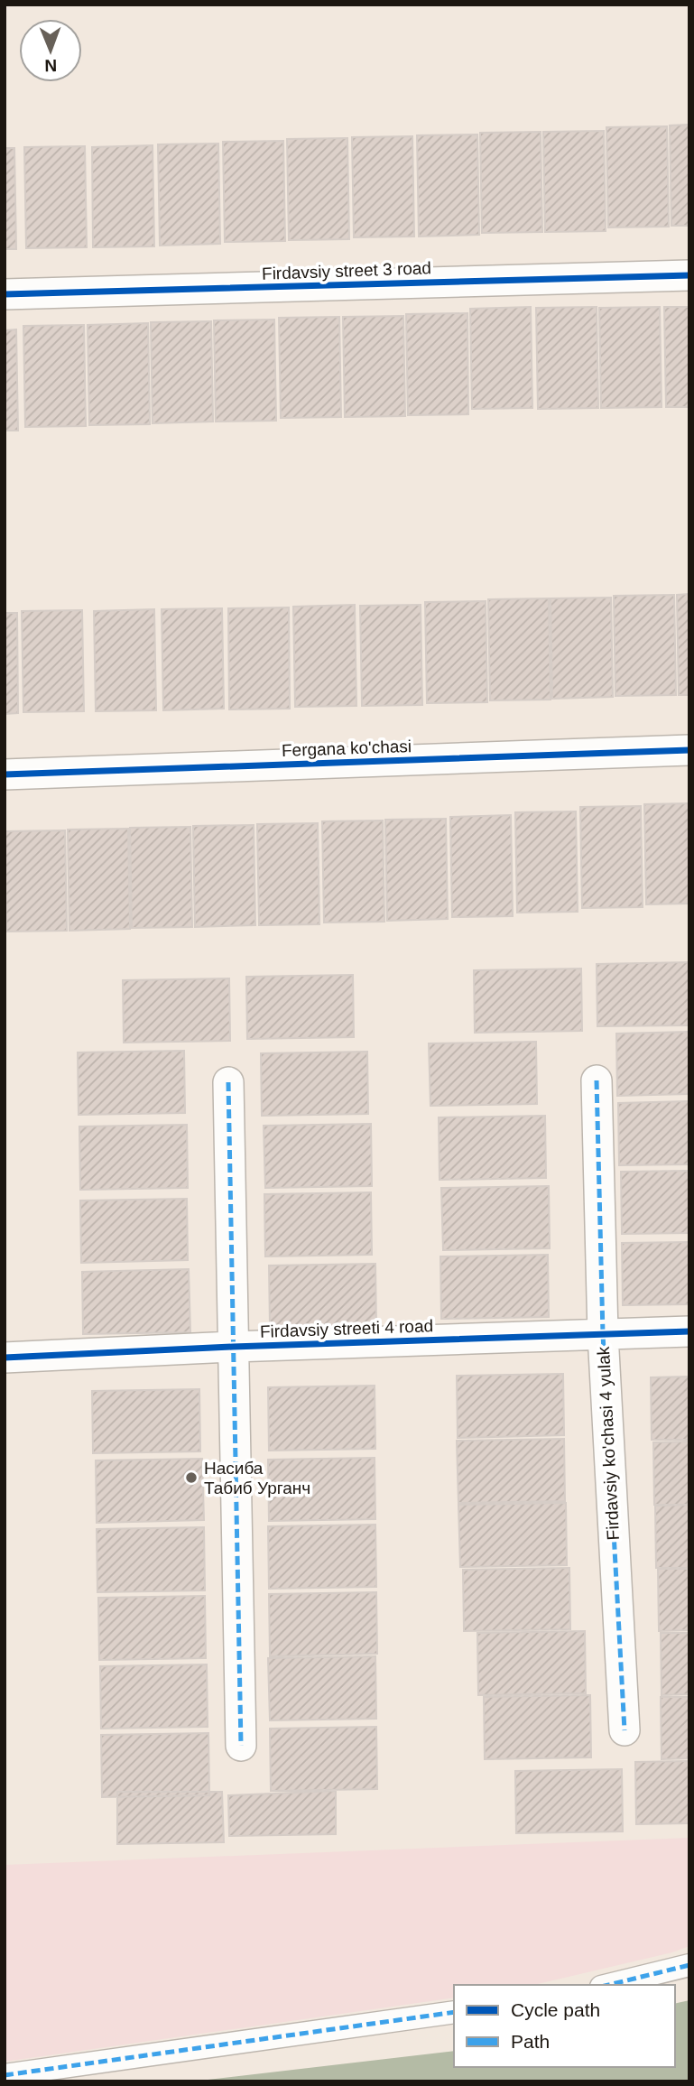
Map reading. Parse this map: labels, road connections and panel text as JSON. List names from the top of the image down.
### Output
{
  "streets": {
    "street": [
      "Firdavsiy street 3 road",
      "Fergana ko'chasi",
      "Firdavsiy streeti 4 road",
      "Firdavsiy ko'chasi 4 yulak"
    ]
  },
  "crossings": [
    ["Firdavsiy streeti 4 road", "Firdavsiy ko'chasi 4 yulak"]
  ],
  "places": ["Насиба Табиб Урганч"],
  "legend": ["Cycle path", "Path"],
  "north": "bottom"
}
